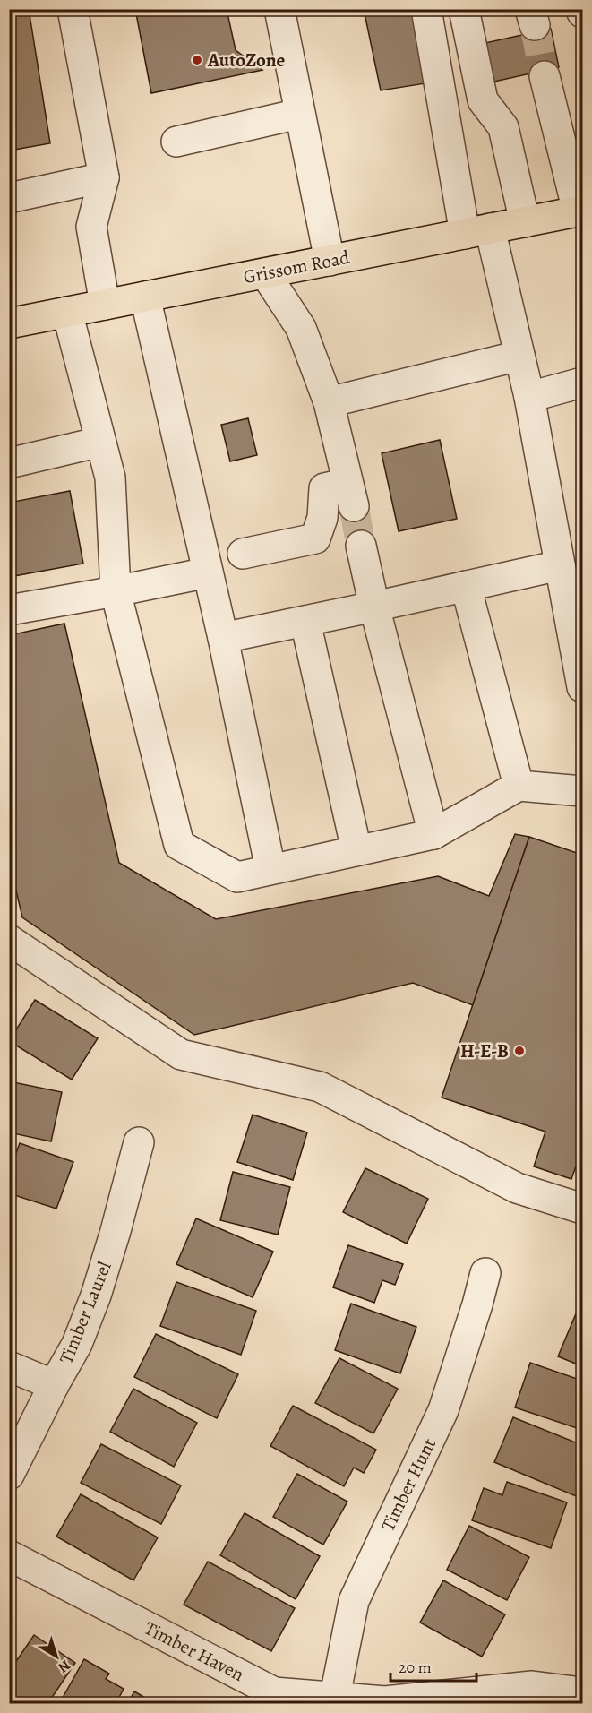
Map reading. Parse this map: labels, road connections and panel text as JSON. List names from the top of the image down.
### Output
{
  "streets": {
    "main road": ["Grissom Road"],
    "street": ["Timber Laurel", "Timber Hunt", "Timber Haven"]
  },
  "crossings": [
    ["Timber Hunt", "Timber Haven"]
  ],
  "places": ["AutoZone", "H-E-B"],
  "scale_bar": "20 m",
  "north": "bottom right"
}
